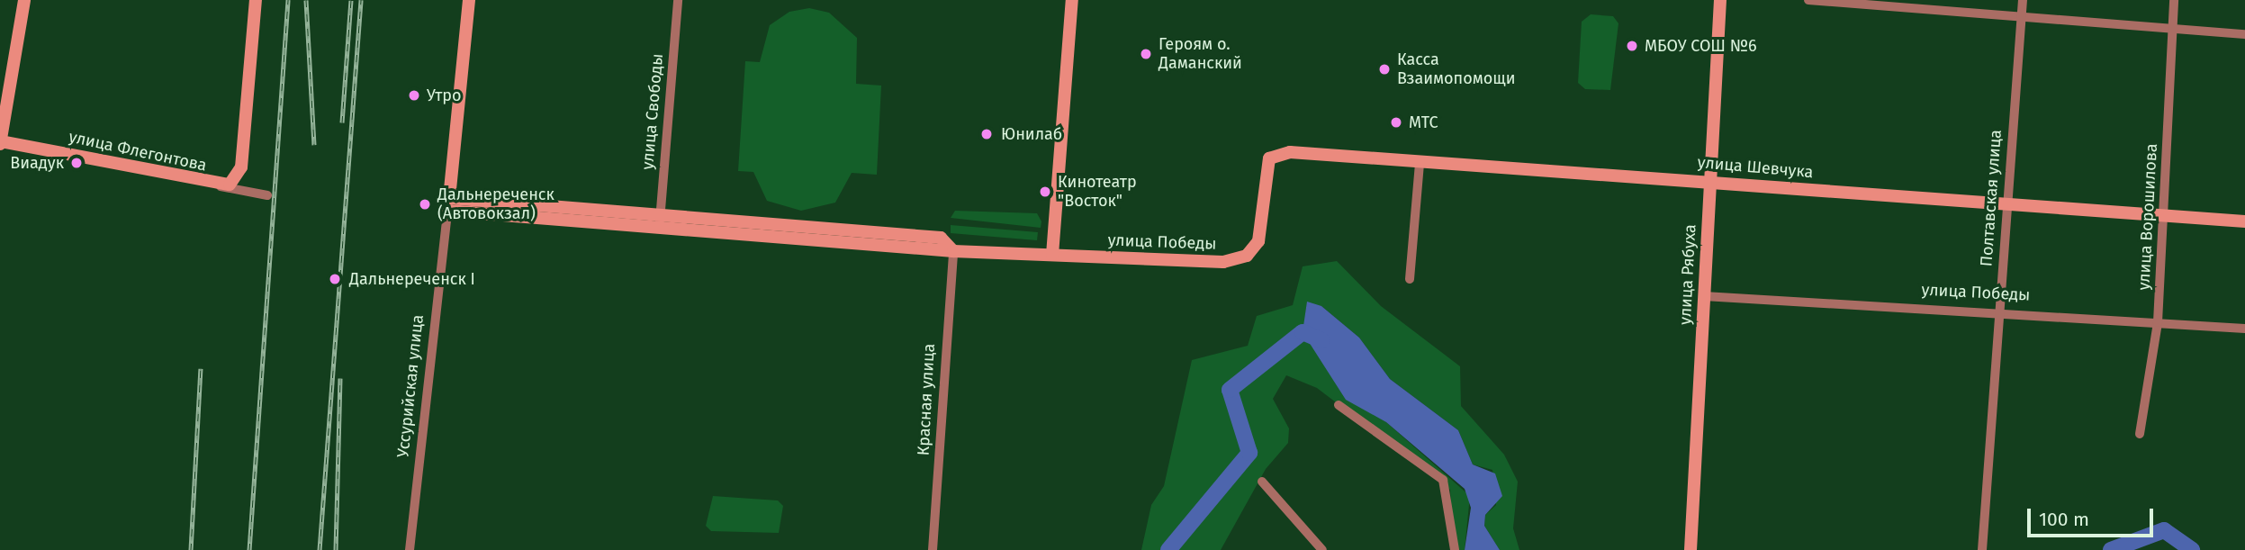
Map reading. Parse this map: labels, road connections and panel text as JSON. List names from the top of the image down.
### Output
{
  "streets": {
    "street": [
      "улица Свободы",
      "улица Флегонтова",
      "улица Шевчука",
      "Полтавская улица",
      "улица Ворошилова",
      "улица Победы",
      "улица Рябуха",
      "Уссурийская улица",
      "Красная улица"
    ]
  },
  "crossings": [
    ["улица Свободы", "улица Победы"],
    ["улица Шевчука", "Полтавская улица"],
    ["улица Шевчука", "улица Ворошилова"],
    ["улица Шевчука", "улица Победы"],
    ["улица Шевчука", "улица Рябуха"],
    ["Полтавская улица", "улица Победы"],
    ["улица Ворошилова", "улица Победы"],
    ["улица Победы", "улица Рябуха"],
    ["улица Победы", "Уссурийская улица"],
    ["улица Победы", "Красная улица"]
  ],
  "places": [
    "МБОУ СОШ №6",
    "Героям о. Даманский",
    "Касса Взаимопомощи",
    "Утро",
    "МТС",
    "Юнилаб",
    "Виадук",
    "Кинотеатр \"Восток\"",
    "Дальнереченск (Автовокзал)",
    "Дальнереченск I"
  ],
  "scale_bar": "100 m"
}
